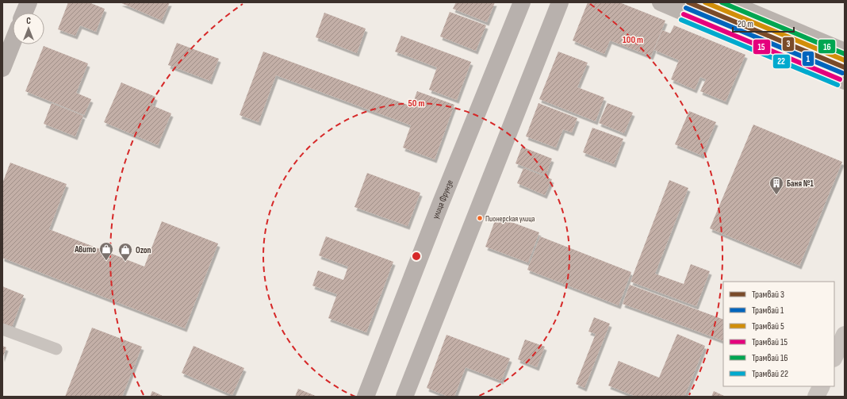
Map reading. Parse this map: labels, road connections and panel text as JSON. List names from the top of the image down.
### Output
{
  "streets": {
    "main road": ["улица Фрунзе"]
  },
  "places": {
    "building": ["Баня №1"],
    "other": ["Пионерская улица"],
    "shop": ["Авито", "Ozon"]
  },
  "lines": [
    "tram line 3",
    "tram line 5",
    "tram line 16",
    "tram line 1",
    "tram line 15",
    "tram line 22"
  ],
  "legend": [
    "Трамвай 3",
    "Трамвай 1",
    "Трамвай 5",
    "Трамвай 15",
    "Трамвай 16",
    "Трамвай 22"
  ],
  "scale_bar": "20 m",
  "north": "top",
  "rings": ["100 m", "50 m"]
}
